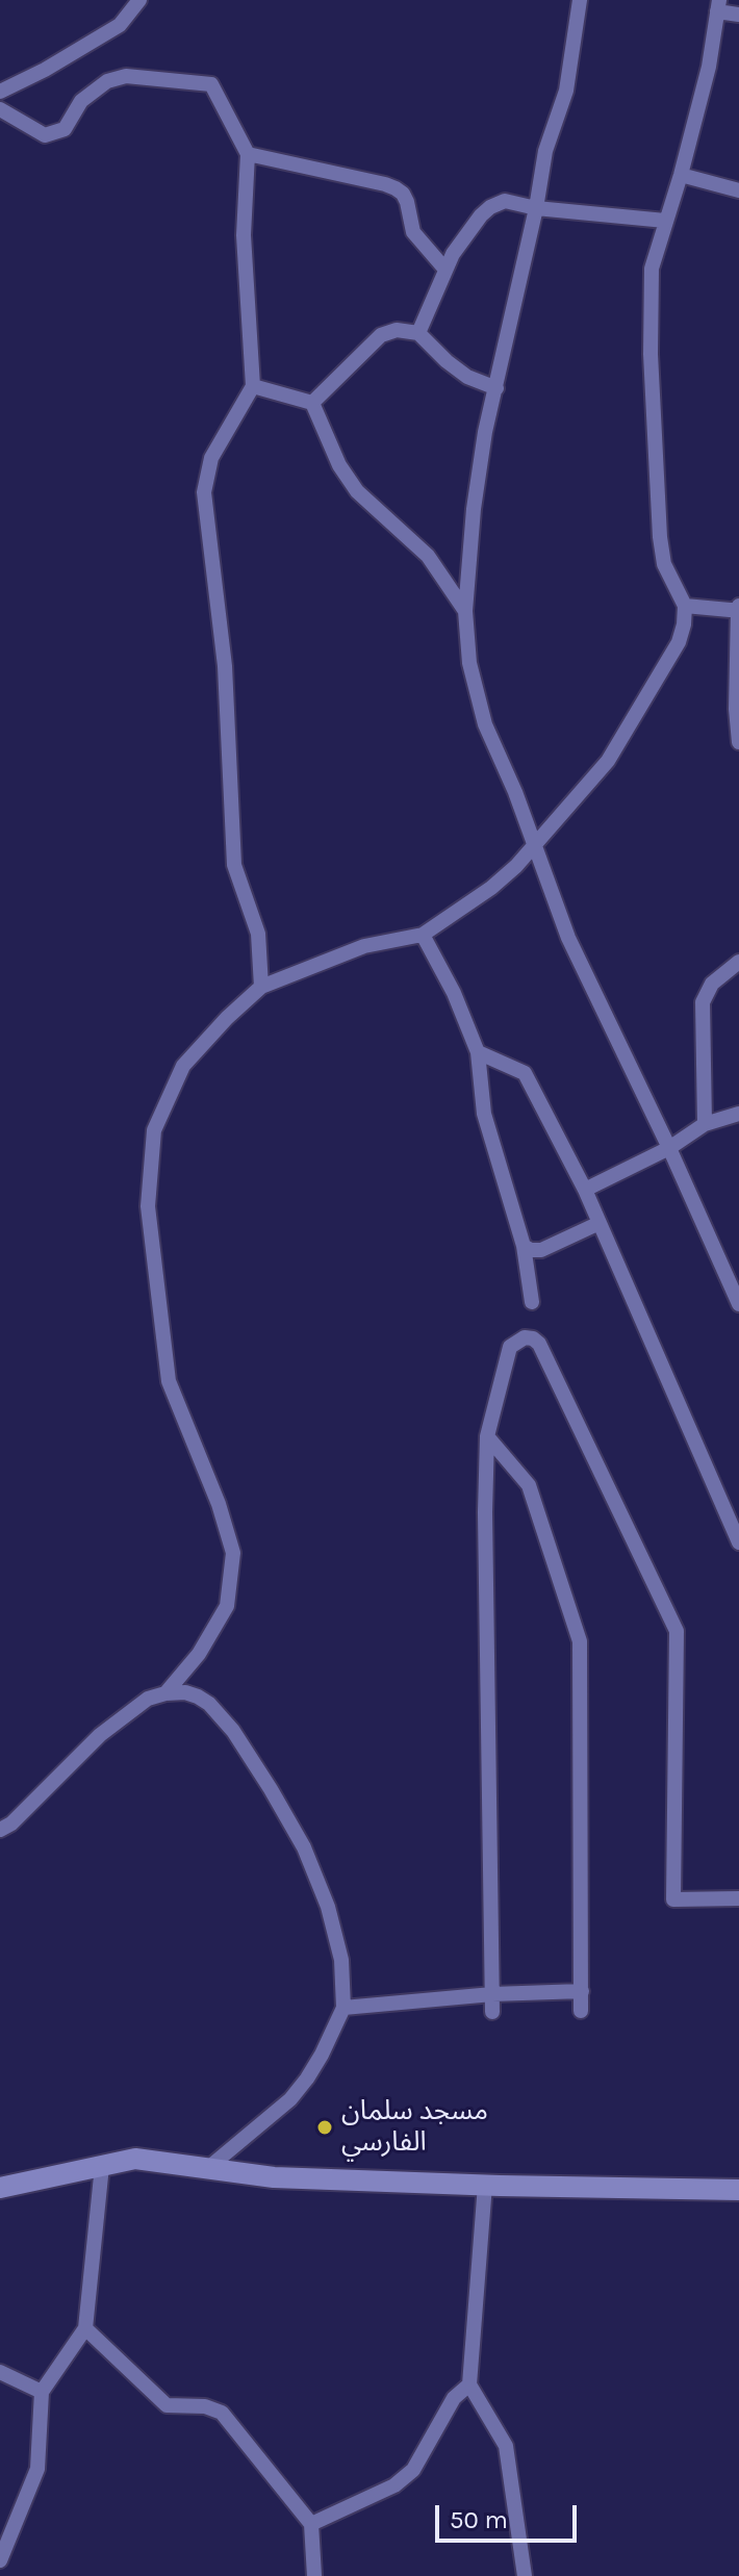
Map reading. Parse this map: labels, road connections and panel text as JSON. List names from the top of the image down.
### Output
{
  "places": ["مسجد سلمان الفارسي"],
  "scale_bar": "50 m"
}
